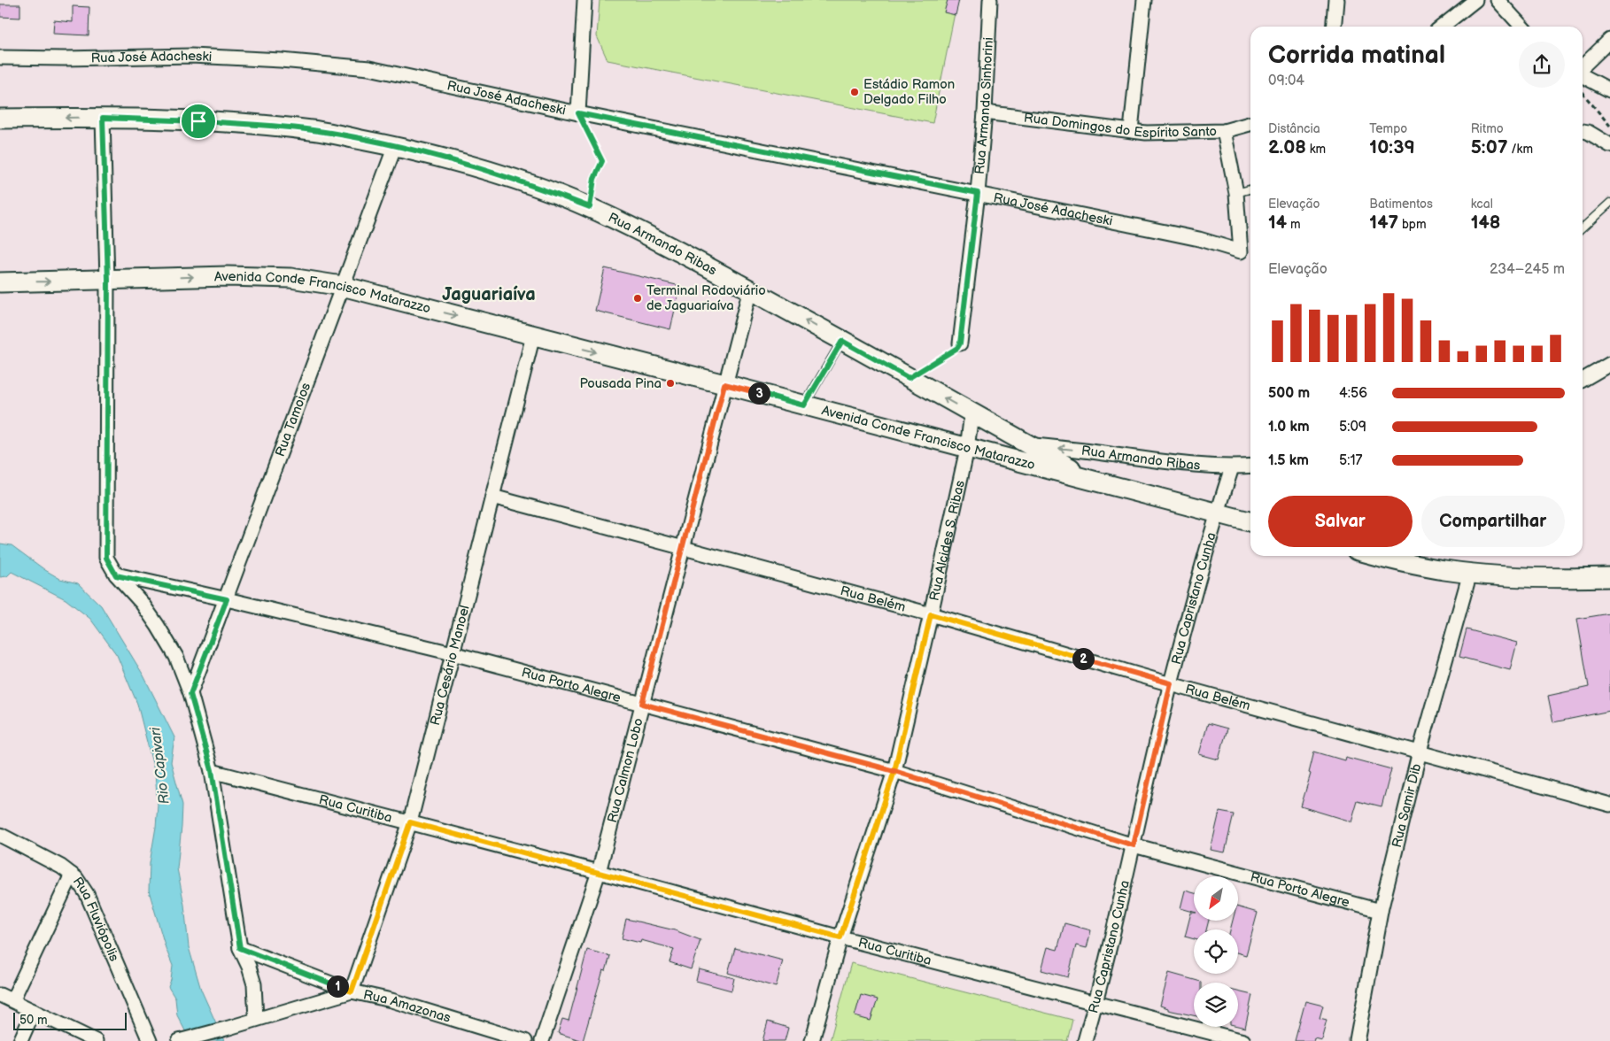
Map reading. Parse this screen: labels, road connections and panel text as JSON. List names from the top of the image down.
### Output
{
  "streets": {
    "street": [
      "Rua José Adacheski",
      "Rua Armando Sinhorini",
      "Rua Domingos do Espírito Santo",
      "Rua Armando Ribas",
      "Avenida Conde Francisco Matarazzo",
      "Rua Tamoios",
      "Rua Alcides S. Ribas",
      "Rua Belém",
      "Rua Capristano Cunha",
      "Rua Cesário Manoel",
      "Rua Porto Alegre",
      "Rua Calmon Lobo",
      "Rua Samir Dib",
      "Rua Curitiba",
      "Rua Fluviópolis",
      "Rua Amazonas"
    ]
  },
  "crossings": [
    ["Rua José Adacheski", "Rua Armando Sinhorini"],
    ["Rua Armando Sinhorini", "Rua Domingos do Espírito Santo"],
    ["Rua Armando Ribas", "Avenida Conde Francisco Matarazzo"],
    ["Rua Armando Ribas", "Rua Tamoios"],
    ["Rua Armando Ribas", "Rua Alcides S. Ribas"],
    ["Rua Armando Ribas", "Rua Capristano Cunha"],
    ["Rua Armando Ribas", "Rua Calmon Lobo"],
    ["Avenida Conde Francisco Matarazzo", "Rua Tamoios"],
    ["Avenida Conde Francisco Matarazzo", "Rua Alcides S. Ribas"],
    ["Avenida Conde Francisco Matarazzo", "Rua Capristano Cunha"],
    ["Avenida Conde Francisco Matarazzo", "Rua Cesário Manoel"],
    ["Avenida Conde Francisco Matarazzo", "Rua Calmon Lobo"],
    ["Rua Tamoios", "Rua Porto Alegre"],
    ["Rua Alcides S. Ribas", "Rua Belém"],
    ["Rua Alcides S. Ribas", "Rua Porto Alegre"],
    ["Rua Alcides S. Ribas", "Rua Curitiba"],
    ["Rua Belém", "Rua Capristano Cunha"],
    ["Rua Belém", "Rua Cesário Manoel"],
    ["Rua Belém", "Rua Calmon Lobo"],
    ["Rua Belém", "Rua Samir Dib"],
    ["Rua Capristano Cunha", "Rua Porto Alegre"],
    ["Rua Capristano Cunha", "Rua Curitiba"],
    ["Rua Cesário Manoel", "Rua Porto Alegre"],
    ["Rua Cesário Manoel", "Rua Curitiba"],
    ["Rua Cesário Manoel", "Rua Amazonas"],
    ["Rua Porto Alegre", "Rua Calmon Lobo"],
    ["Rua Porto Alegre", "Rua Samir Dib"],
    ["Rua Calmon Lobo", "Rua Curitiba"]
  ],
  "one_way": ["Avenida Conde Francisco Matarazzo"],
  "districts": ["Jaguariaíva"],
  "water": ["Rio Capivari"],
  "places": ["Estádio Ramon Delgado Filho", "Terminal Rodoviário de Jaguariaíva", "Pousada Pina"],
  "scale_bar": "50 m",
  "north": "bottom left",
  "page": {
    "heading": ["Corrida matinal", "09:04"],
    "stats": [
      ["Distância", "2.08 km"],
      ["Tempo", "10:39"],
      ["Ritmo", "5:07 /km"],
      ["Elevação", "14 m"],
      ["Batimentos", "147 bpm"],
      ["kcal", "148"]
    ],
    "chart": ["Elevação", "234–245 m"],
    "list": [
      {
        "name": "500 m",
        "note": "4:56"
      },
      {
        "name": "1.0 km",
        "note": "5:09"
      },
      {
        "name": "1.5 km",
        "note": "5:17"
      }
    ],
    "pins": ["3", "2", "1"],
    "buttons": ["Salvar", "Compartilhar"],
    "scale": "50 m"
  }
}
